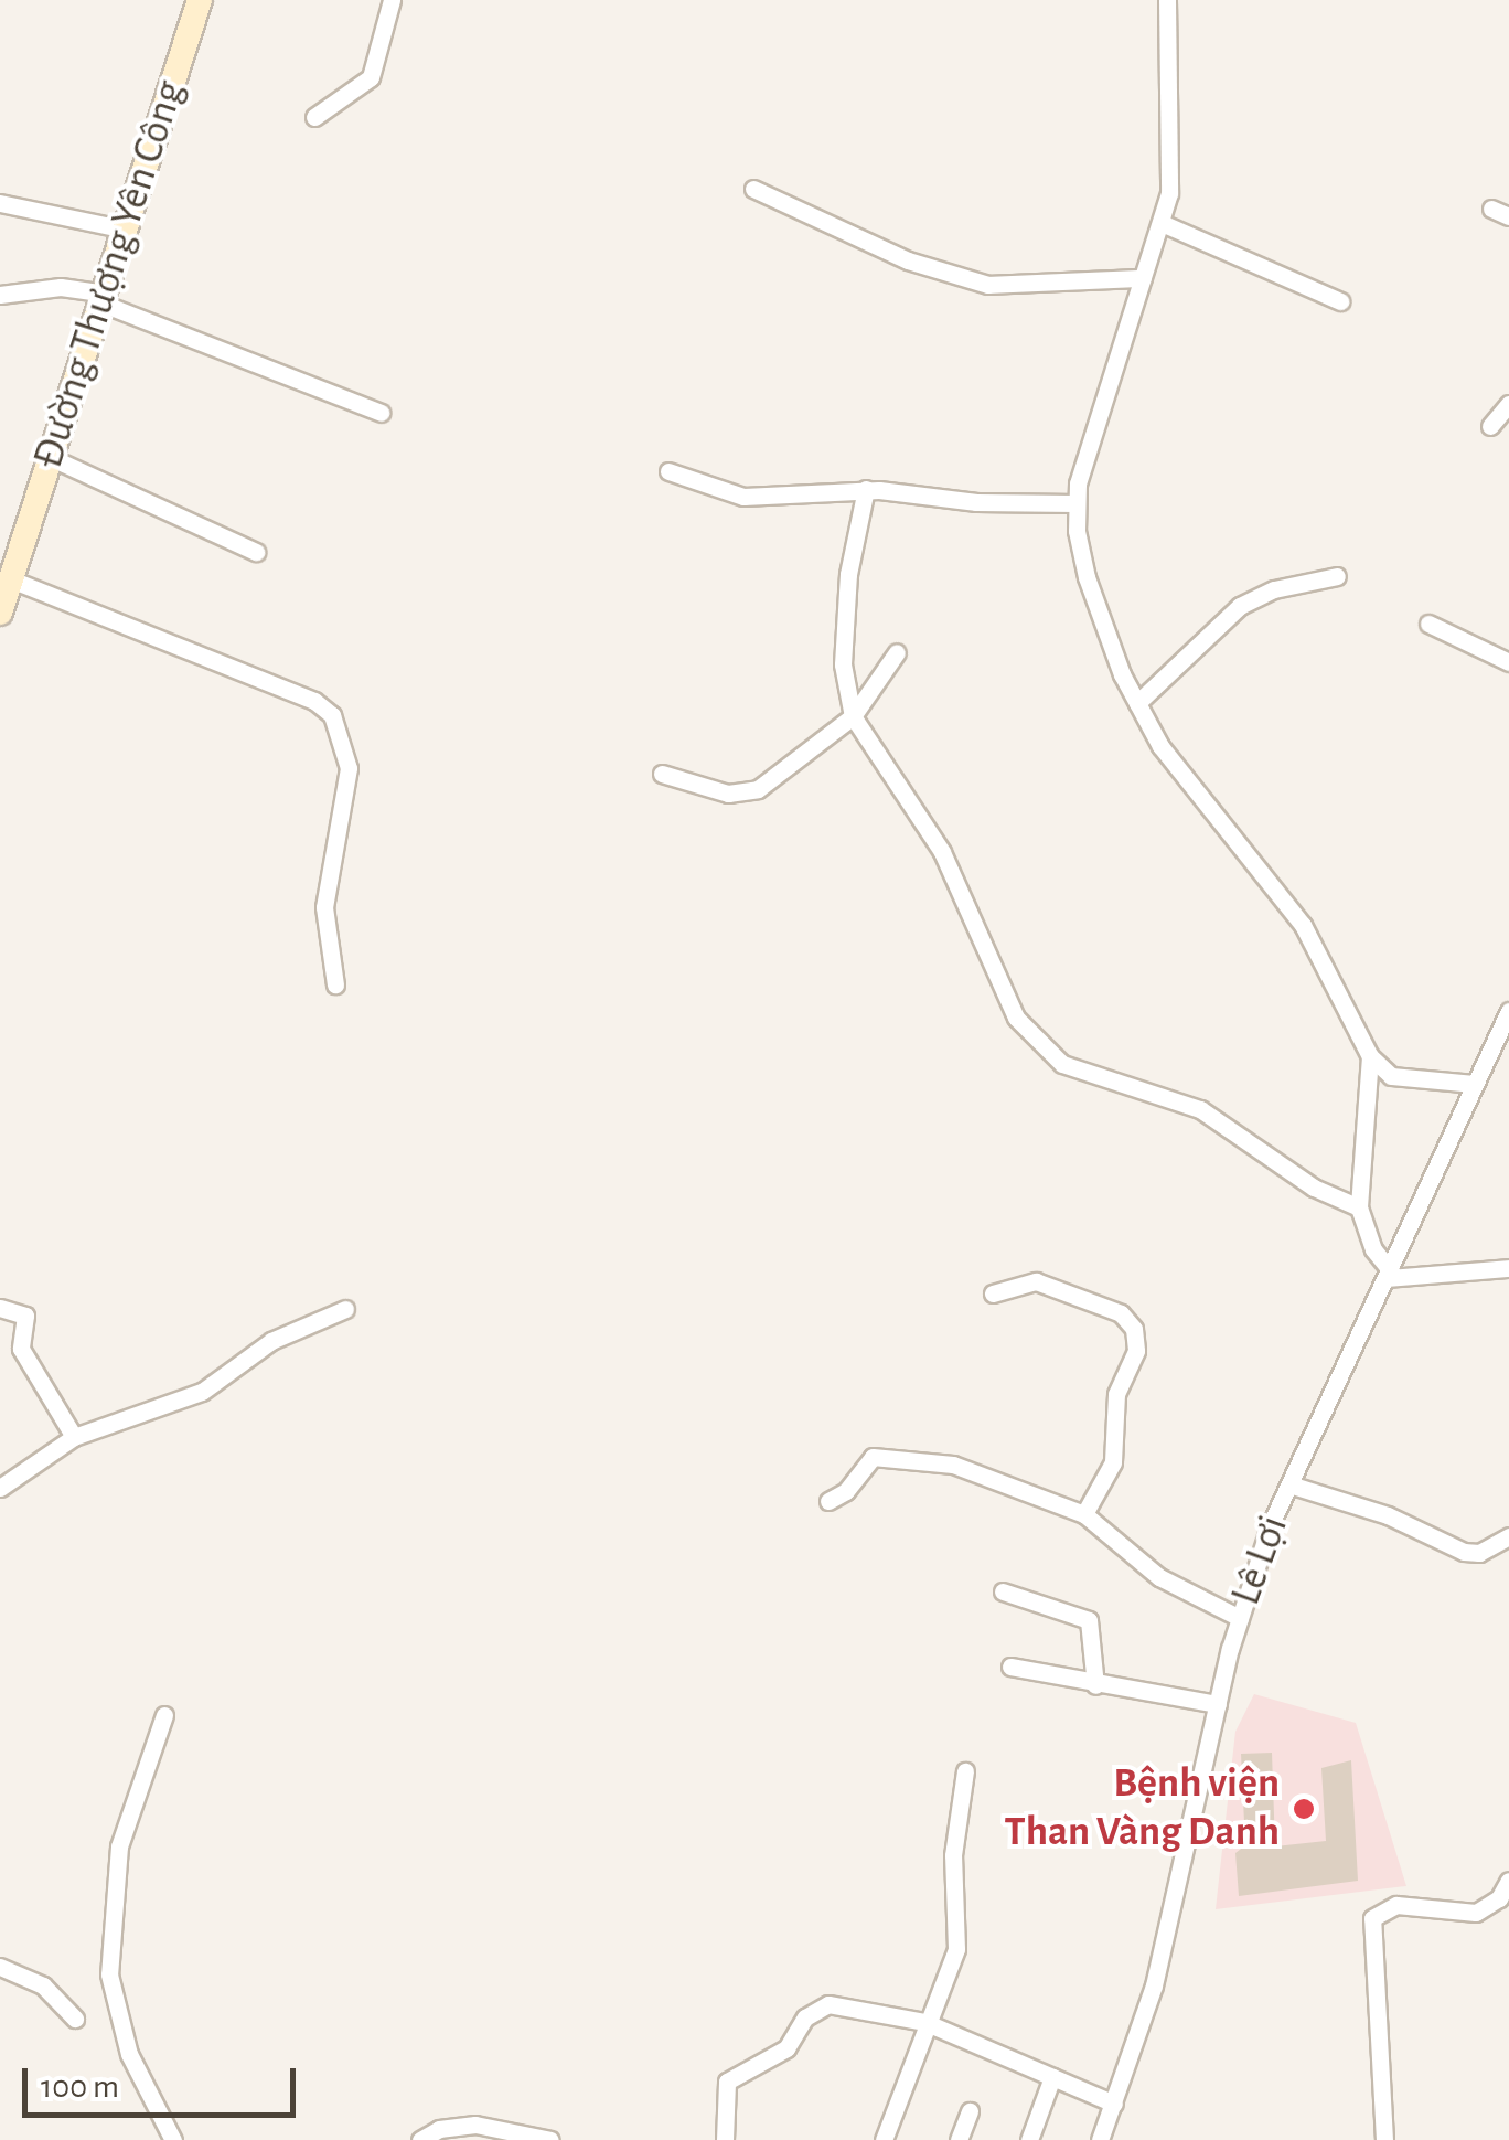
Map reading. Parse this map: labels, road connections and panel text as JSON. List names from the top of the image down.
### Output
{
  "streets": {
    "main road": ["Đường Thượng Yên Công"],
    "street": ["Lê Lợi"]
  },
  "places": ["Bệnh viện Than Vàng Danh"],
  "scale_bar": "100 m"
}
